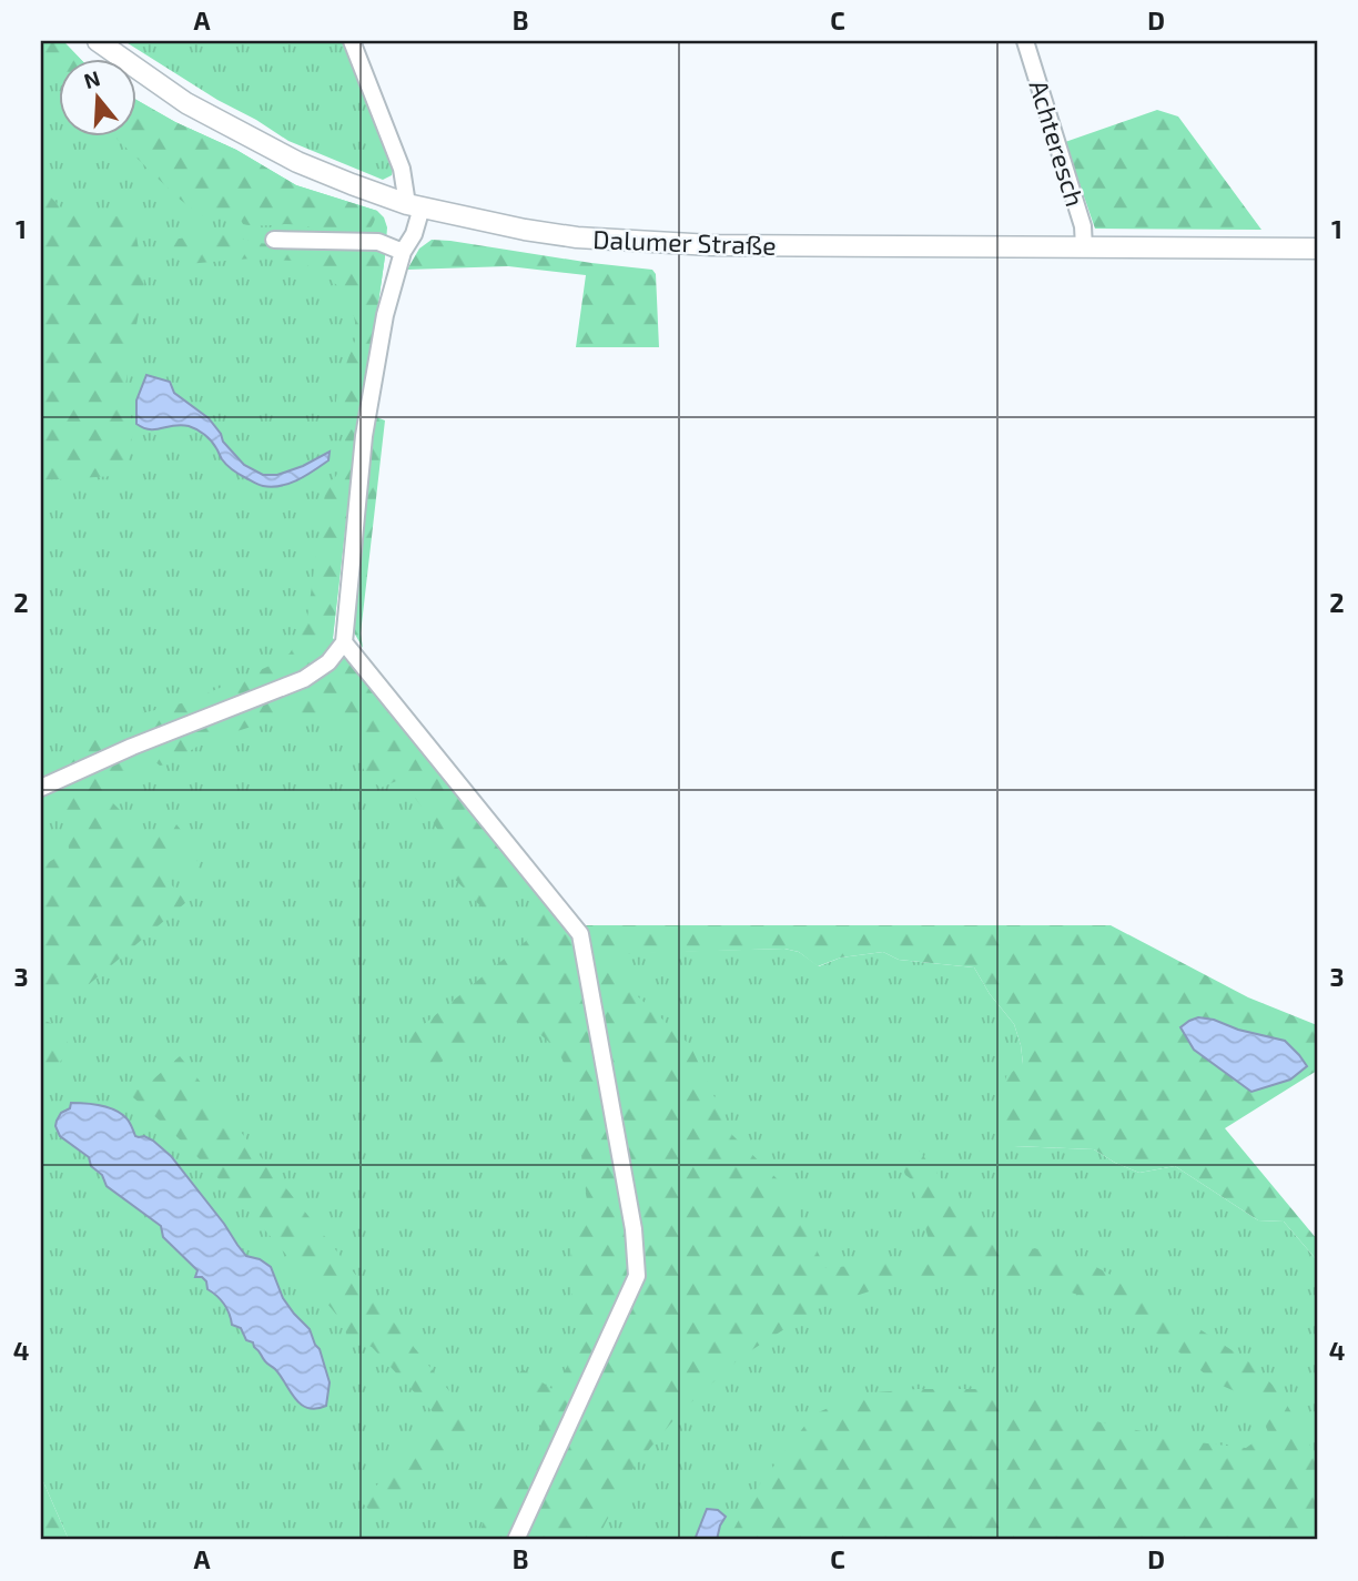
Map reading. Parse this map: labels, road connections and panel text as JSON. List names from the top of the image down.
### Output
{
  "streets": {
    "main road": ["Dalumer Straße"],
    "street": ["Achteresch"]
  },
  "crossings": [
    ["Achteresch", "Dalumer Straße"]
  ],
  "north": "top",
  "grid": {
    "columns": [
      "A",
      "B",
      "C",
      "D"
    ],
    "rows": [
      "1",
      "2",
      "3",
      "4"
    ]
  }
}
